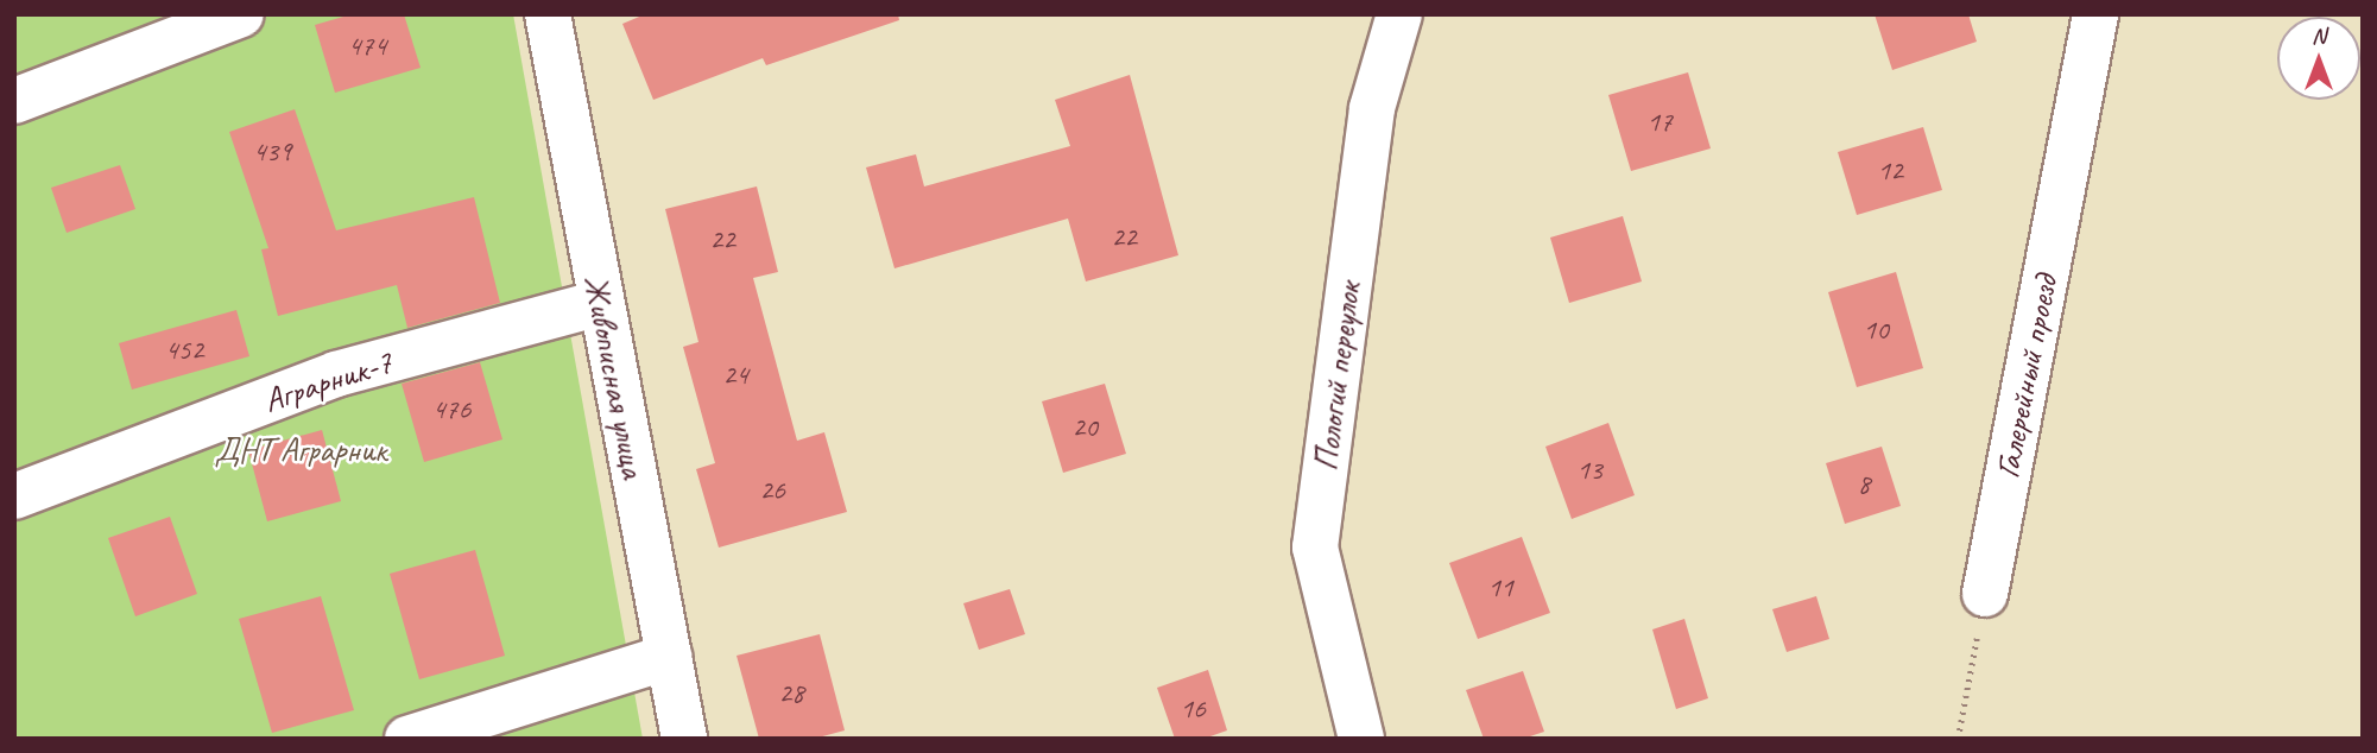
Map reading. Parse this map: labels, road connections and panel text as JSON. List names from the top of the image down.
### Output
{
  "streets": {
    "street": [
      "Живописная улица",
      "Пологий переулок",
      "Галерейный проезд",
      "Аграрник-7"
    ]
  },
  "crossings": [
    ["Живописная улица", "Аграрник-7"]
  ],
  "parks": ["ДНТ Аграрник"],
  "house_numbers": [
    "474",
    "17",
    "439",
    "12",
    "22",
    "22",
    "10",
    "452",
    "24",
    "476",
    "20",
    "13",
    "8",
    "26",
    "11",
    "28",
    "16"
  ],
  "north": "top"
}
